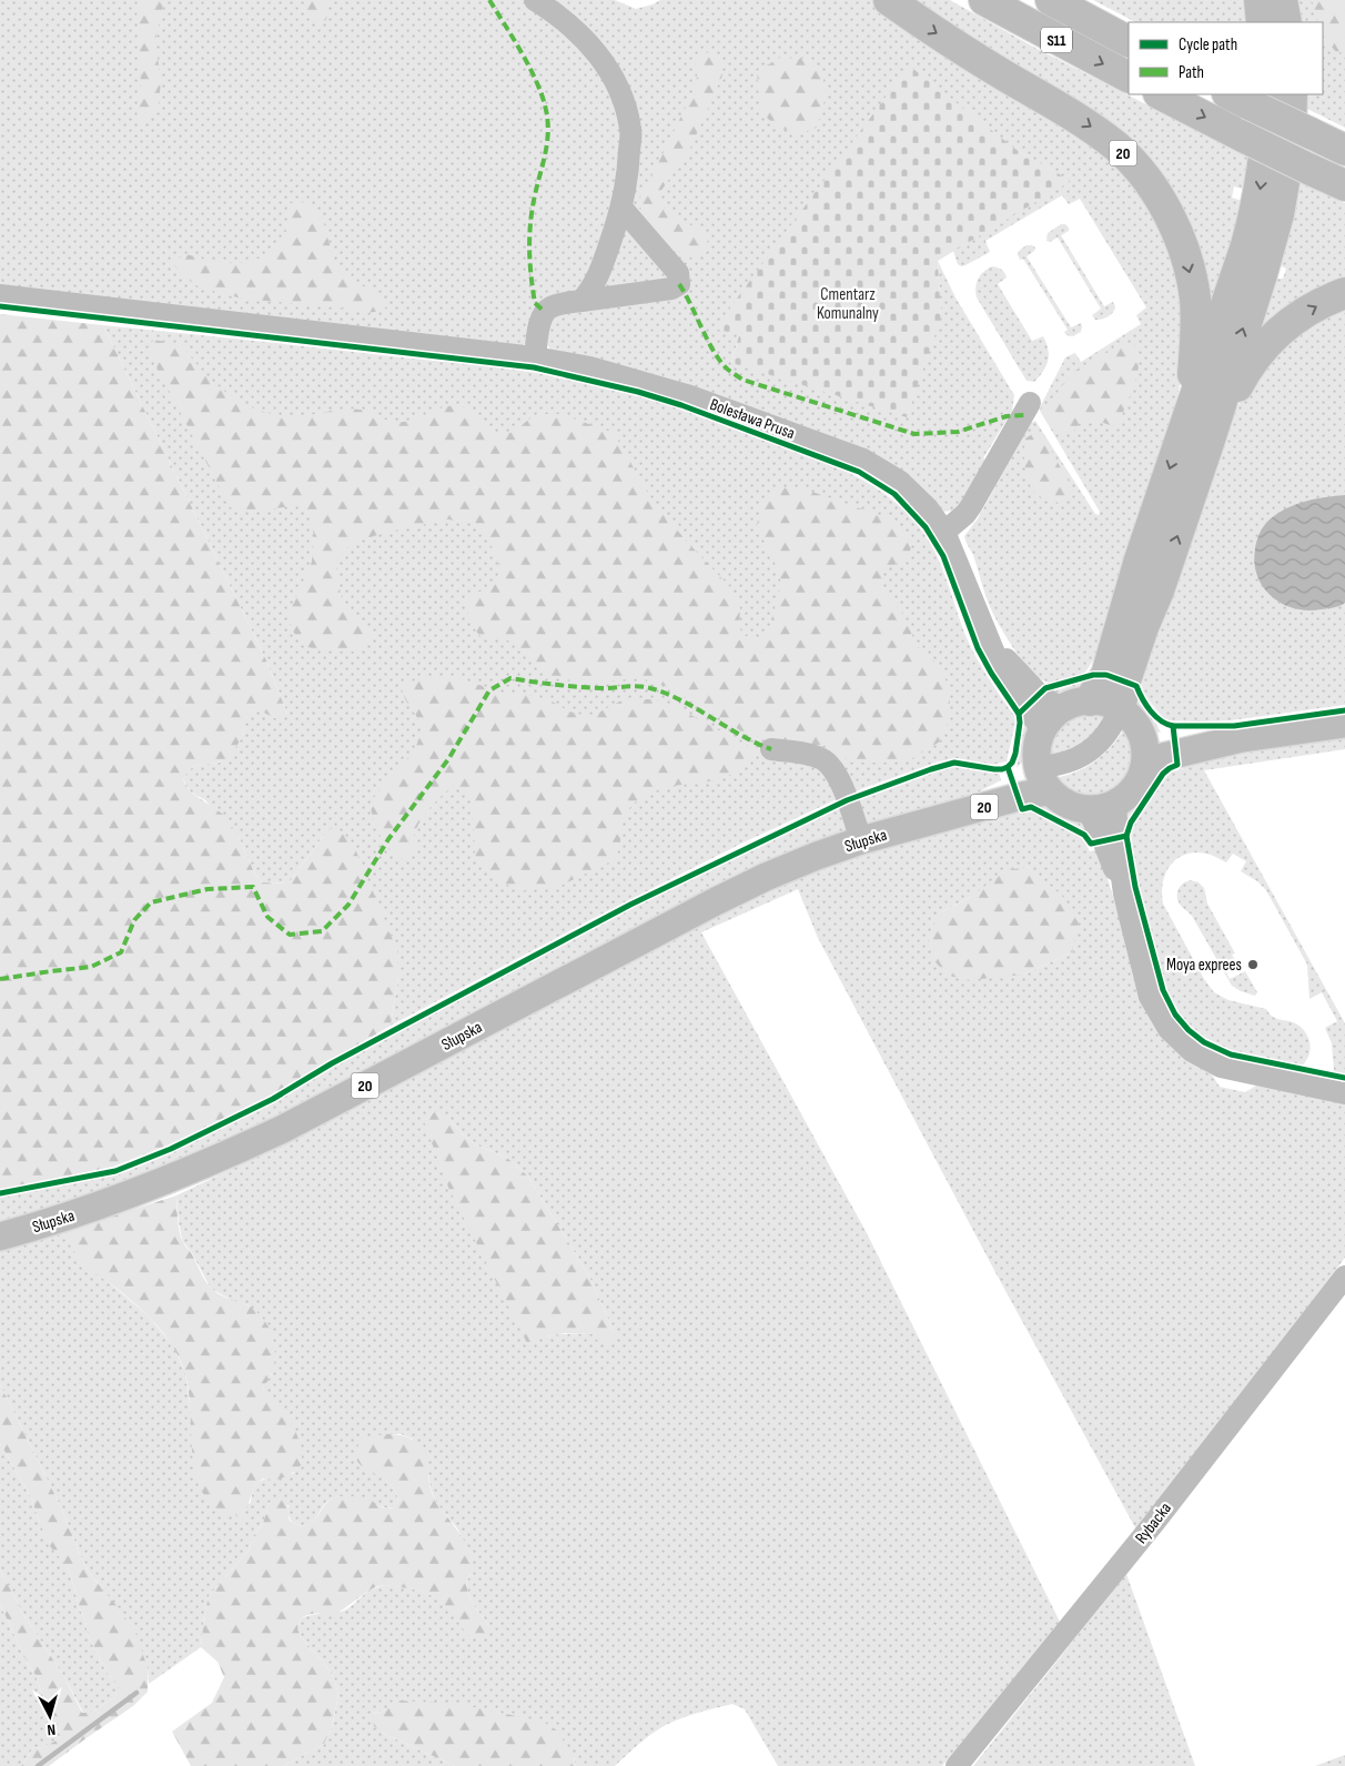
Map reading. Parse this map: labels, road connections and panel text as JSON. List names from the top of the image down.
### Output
{
  "streets": {
    "highway": ["S11", "20"],
    "main road": ["Słupska"],
    "street": ["Bolesława Prusa", "Rybacka"]
  },
  "crossings": [
    ["20", "Bolesława Prusa"]
  ],
  "parks": ["Cmentarz Komunalny"],
  "places": ["Moya exprees"],
  "legend": ["Cycle path", "Path"],
  "north": "bottom"
}
